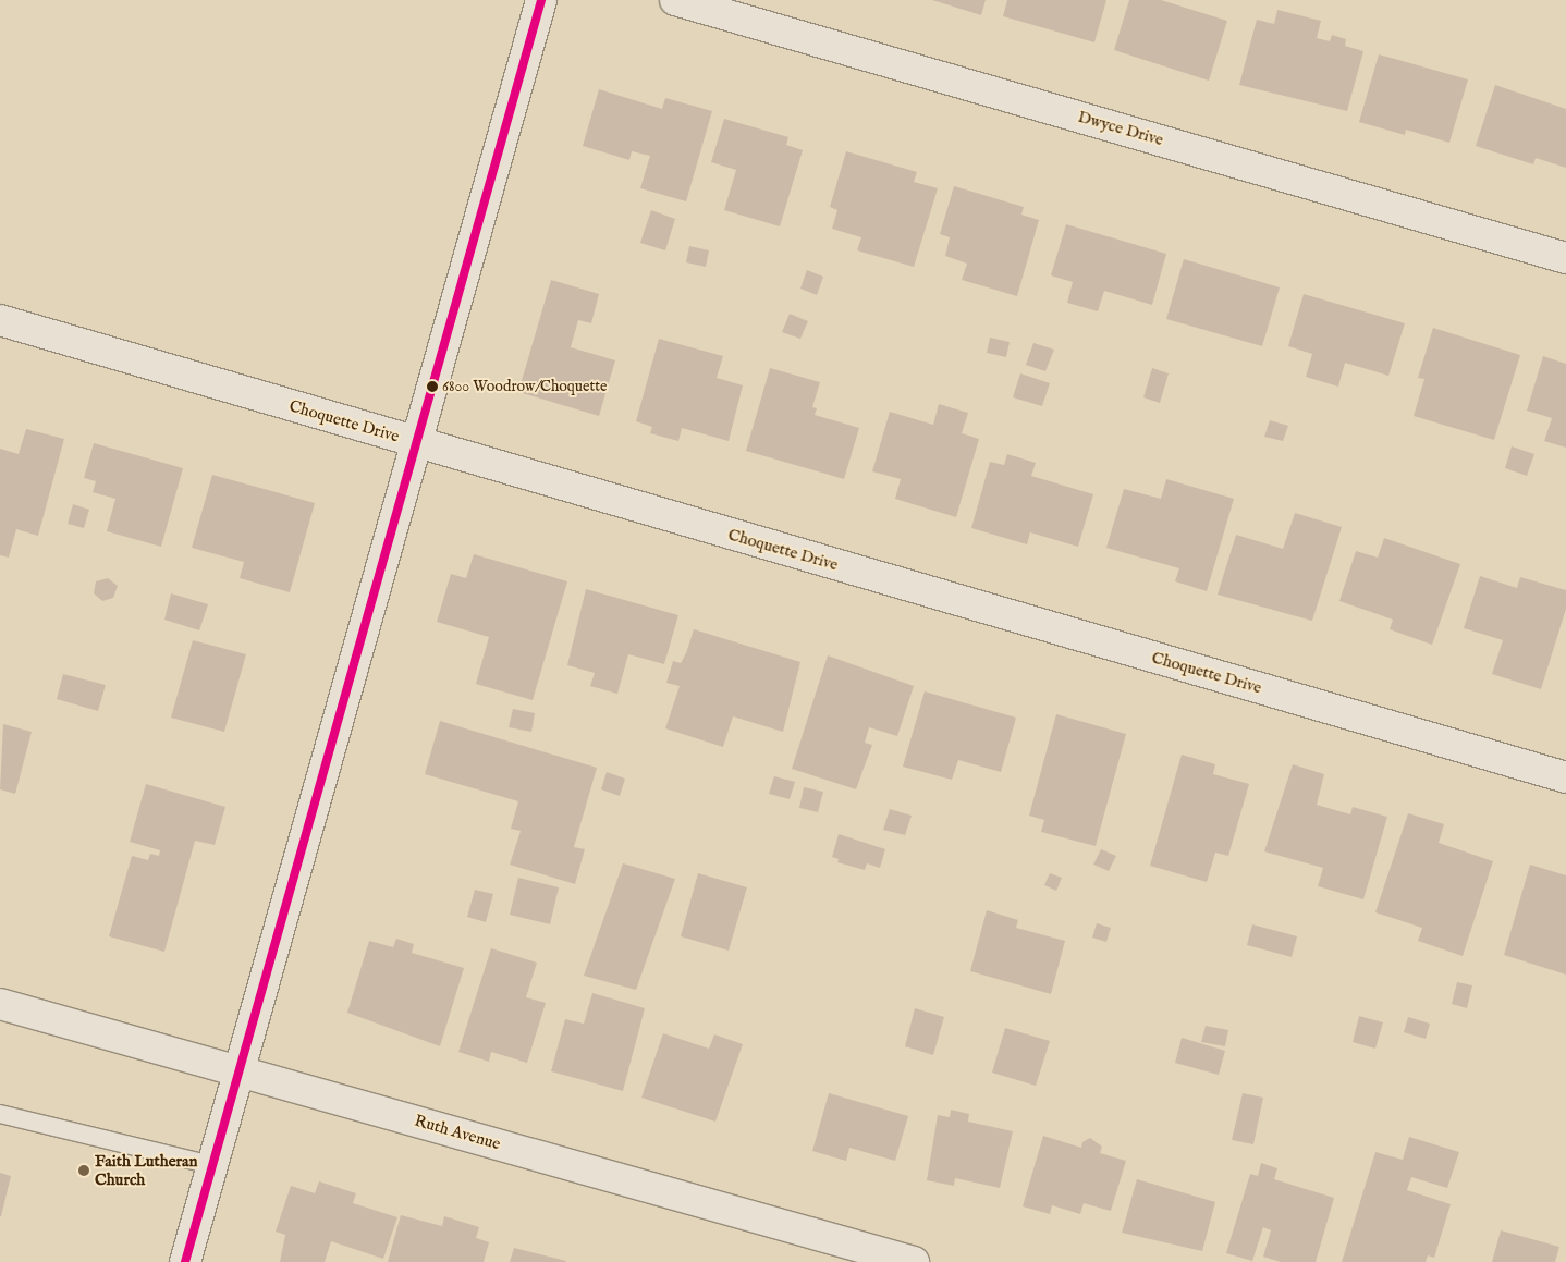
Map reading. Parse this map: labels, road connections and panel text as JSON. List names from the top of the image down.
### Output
{
  "streets": {
    "street": ["Dwyce Drive", "Choquette Drive", "Ruth Avenue"]
  },
  "places": ["6800 Woodrow/Choquette", "Faith Lutheran Church"]
}
